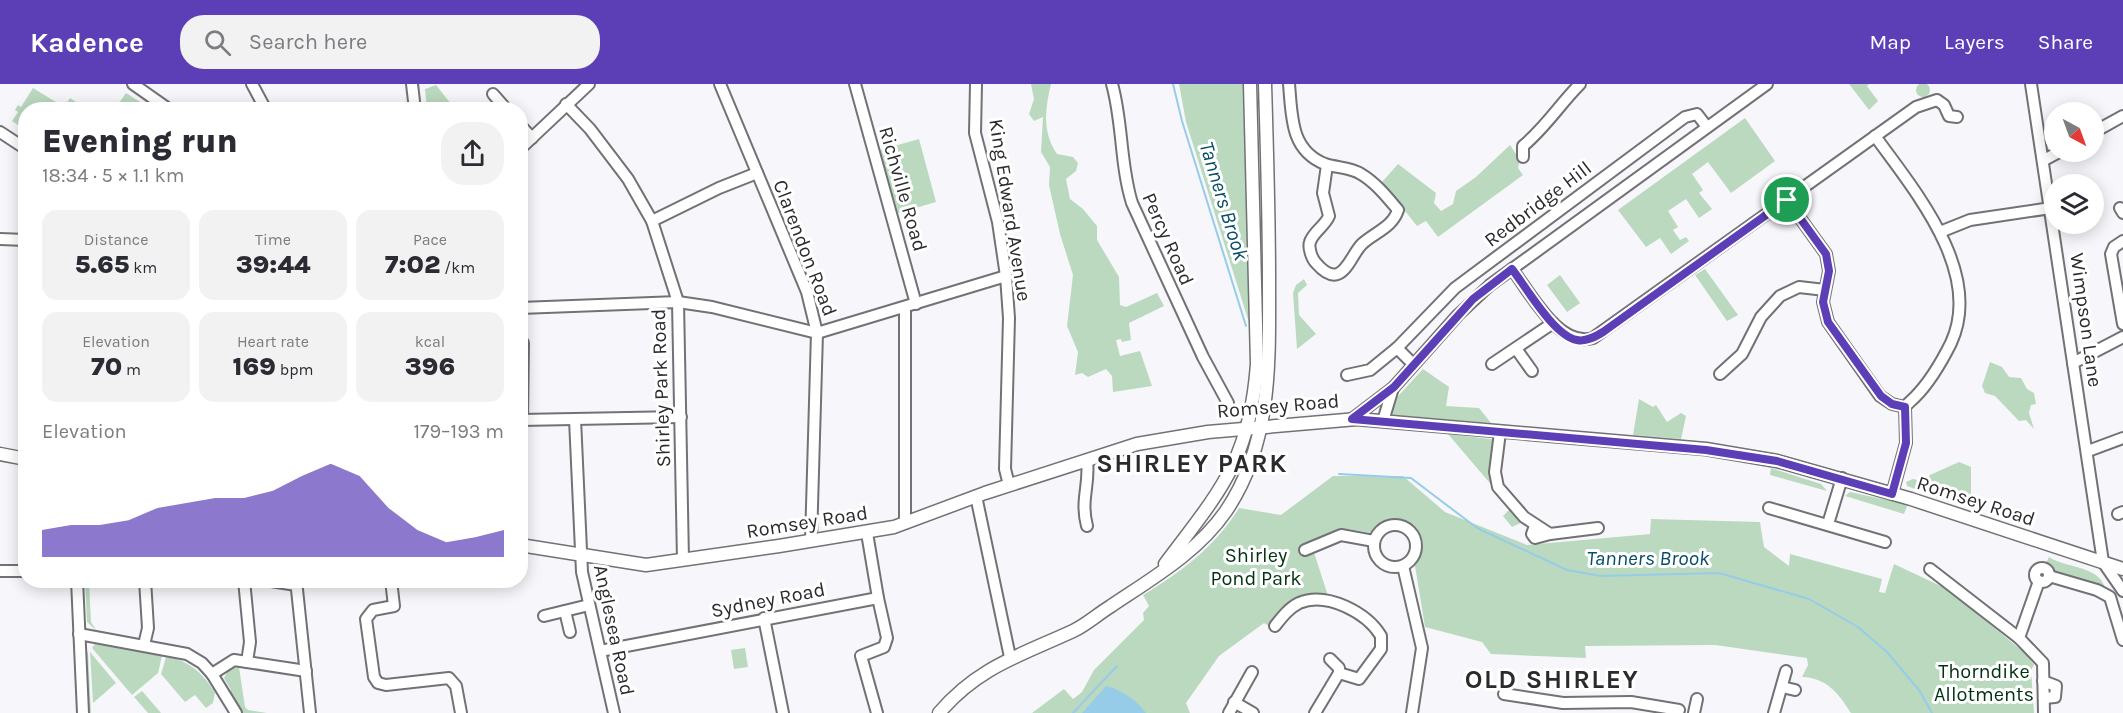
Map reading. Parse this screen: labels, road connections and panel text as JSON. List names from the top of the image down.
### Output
{
  "streets": {
    "main road": ["Romsey Road"],
    "street": [
      "Richville Road",
      "Redbridge Hill",
      "King Edward Avenue",
      "Percy Road",
      "Clarendon Road",
      "Wimpson Lane",
      "Shirley Park Road",
      "Sydney Road",
      "Anglesea Road"
    ]
  },
  "crossings": [
    ["Redbridge Hill", "Romsey Road"],
    ["King Edward Avenue", "Romsey Road"],
    ["Clarendon Road", "Romsey Road"],
    ["Wimpson Lane", "Romsey Road"],
    ["Shirley Park Road", "Romsey Road"],
    ["Romsey Road", "Anglesea Road"],
    ["Sydney Road", "Anglesea Road"]
  ],
  "districts": ["SHIRLEY PARK", "OLD SHIRLEY"],
  "water": ["Tanners Brook"],
  "parks": ["Shirley Pond Park", "Thorndike Allotments"],
  "north": "bottom right",
  "page": {
    "header": "Kadence",
    "search": "Search here",
    "nav": ["Map", "Layers", "Share"],
    "heading": ["Evening run", "18:34 · 5 × 1.1 km"],
    "stats": [
      ["Distance", "5.65 km"],
      ["Time", "39:44"],
      ["Pace", "7:02 /km"],
      ["Elevation", "70 m"],
      ["Heart rate", "169 bpm"],
      ["kcal", "396"]
    ],
    "chart": ["Elevation", "179–193 m"]
  }
}
